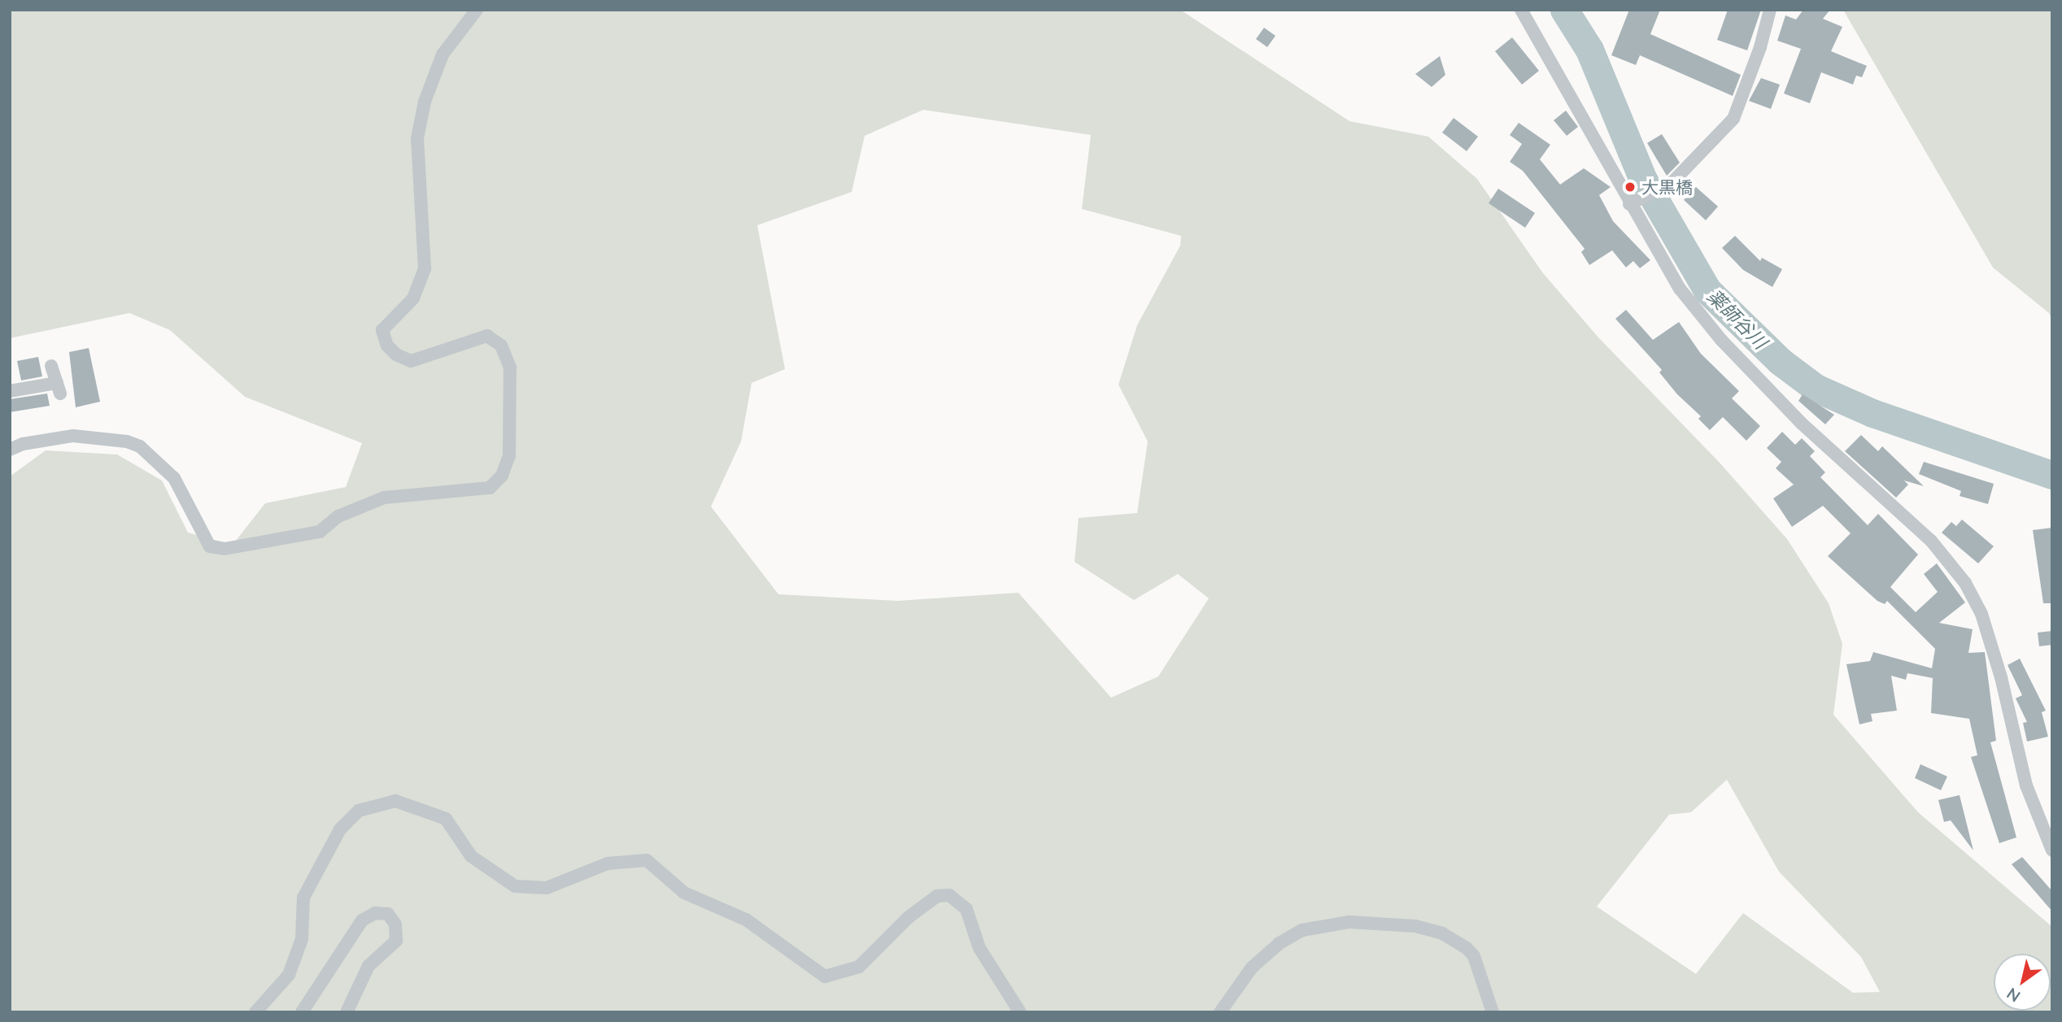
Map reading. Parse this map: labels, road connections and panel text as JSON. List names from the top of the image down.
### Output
{
  "water": ["薬師谷川"],
  "places": ["大黒橋"],
  "north": "bottom left"
}
